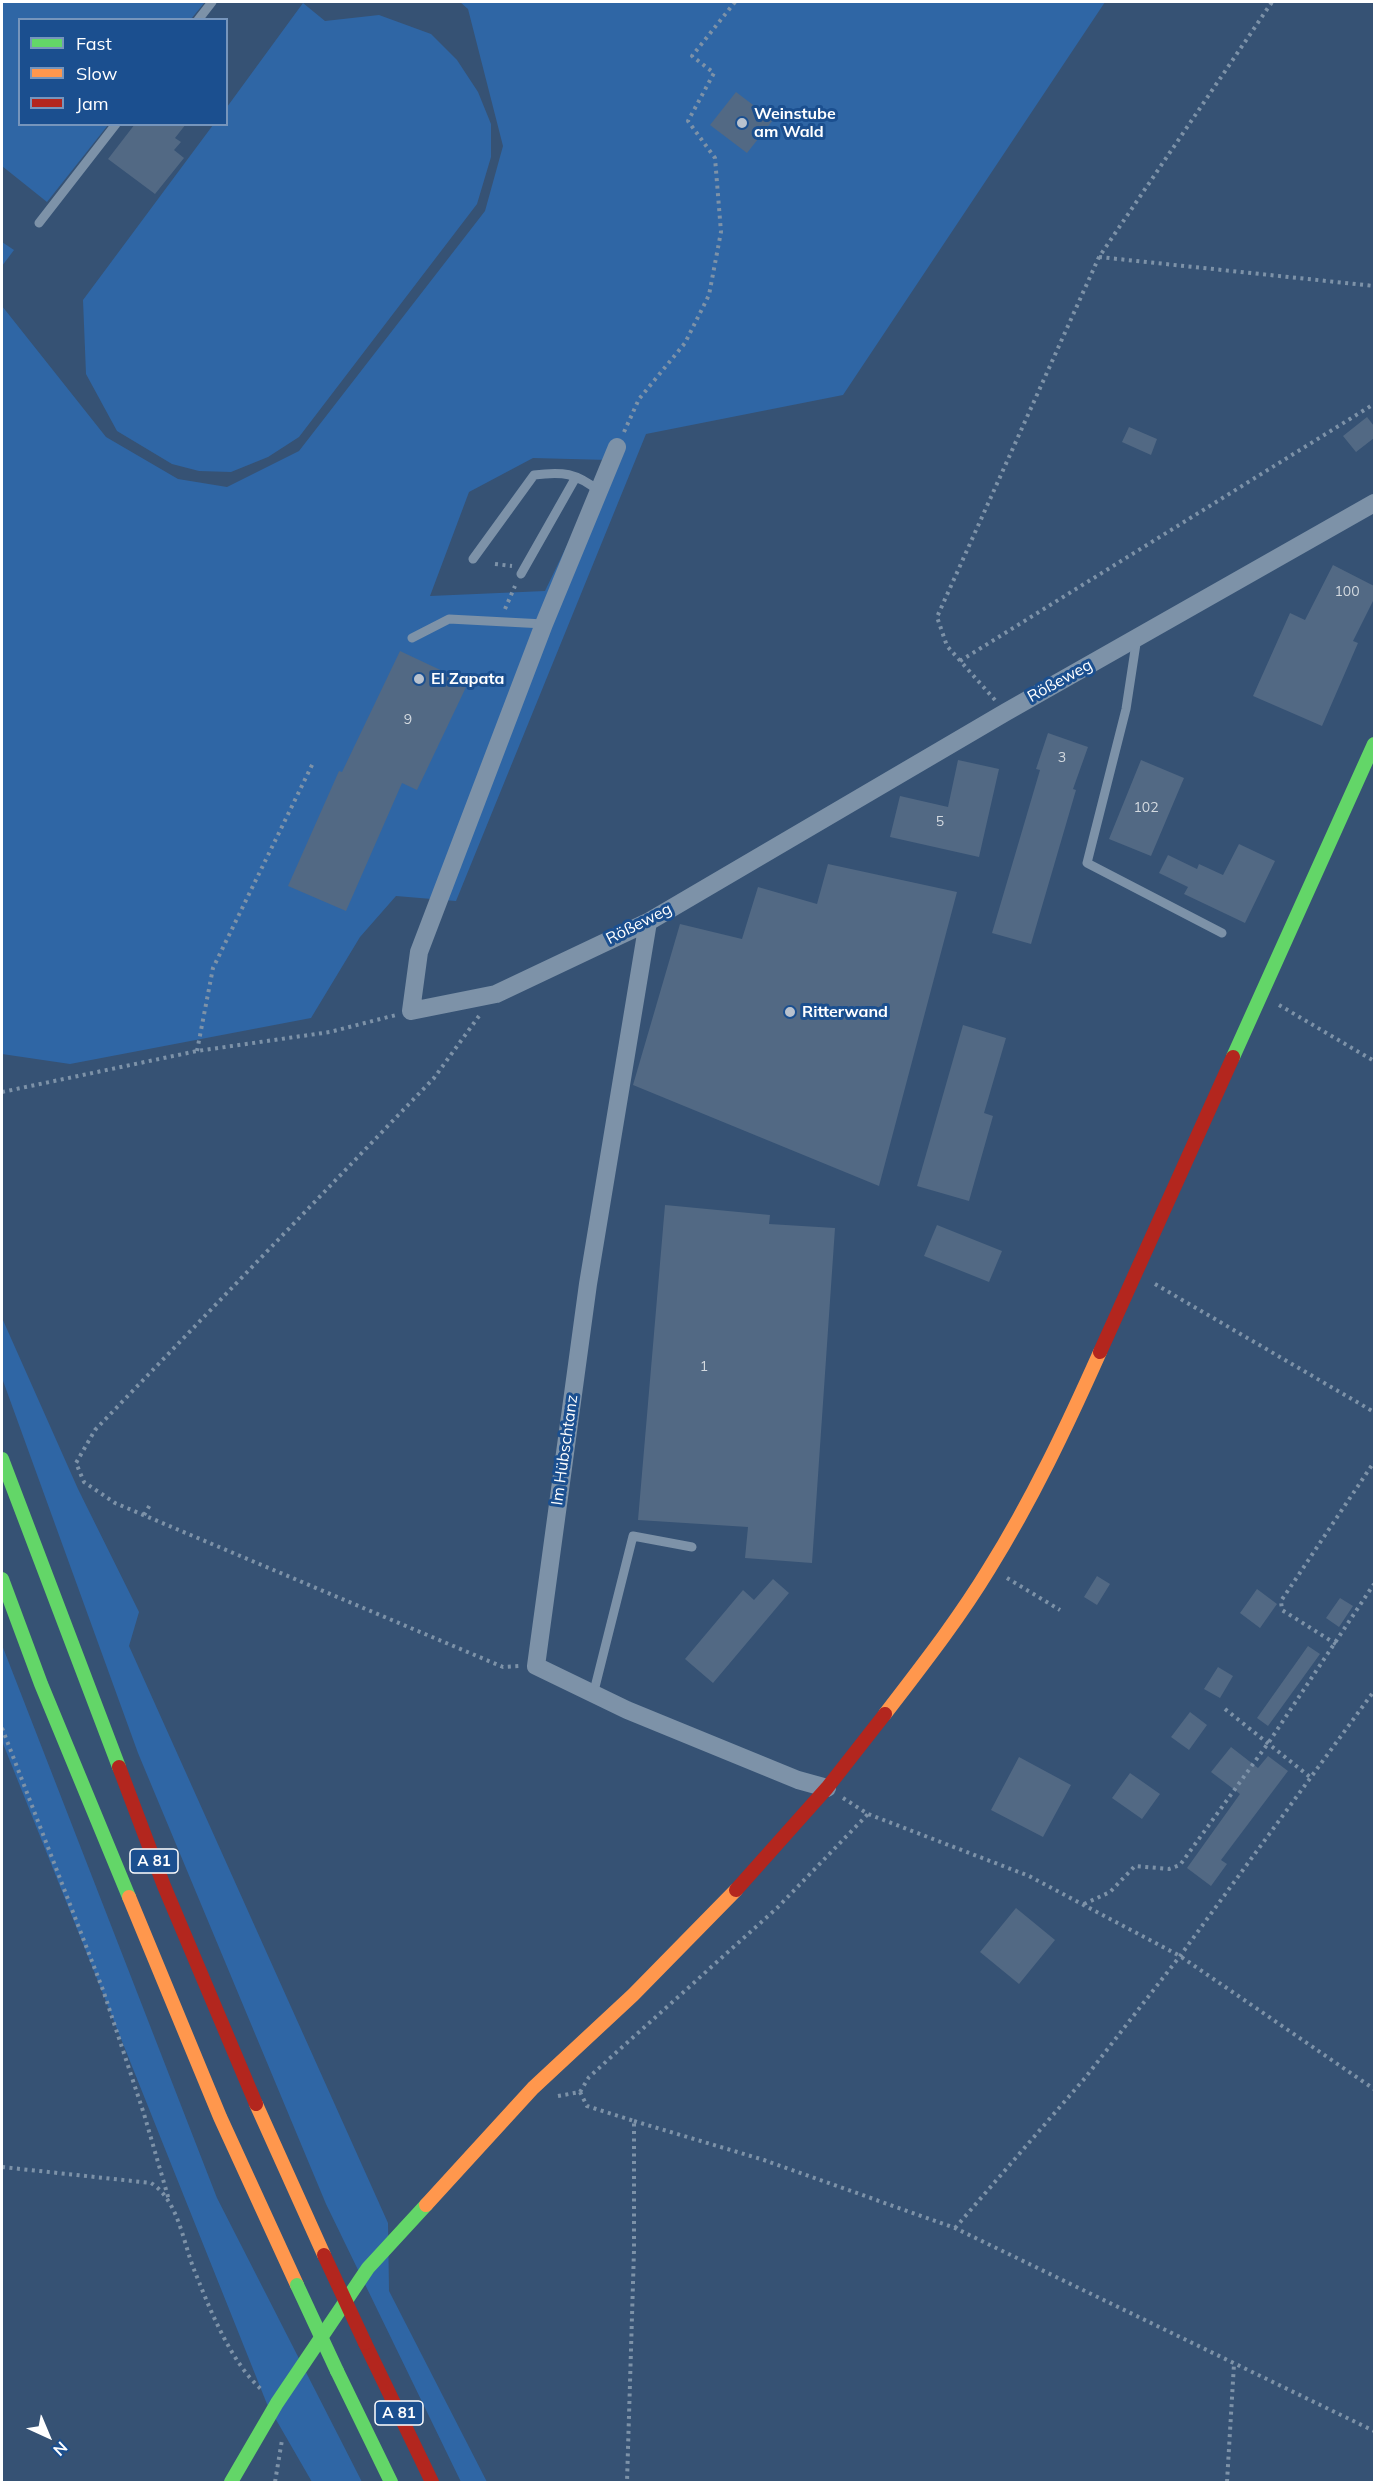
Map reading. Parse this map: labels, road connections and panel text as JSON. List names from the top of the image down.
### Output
{
  "streets": {
    "main road": ["A 81"],
    "street": ["Rößeweg", "Im Hübschtanz"]
  },
  "crossings": [
    ["Rößeweg", "Im Hübschtanz"]
  ],
  "places": ["Weinstube am Wald", "El Zapata", "Ritterwand"],
  "house_numbers": [
    "100",
    "9",
    "3",
    "102",
    "5",
    "1"
  ],
  "legend": ["Fast", "Slow", "Jam"],
  "north": "bottom right"
}
